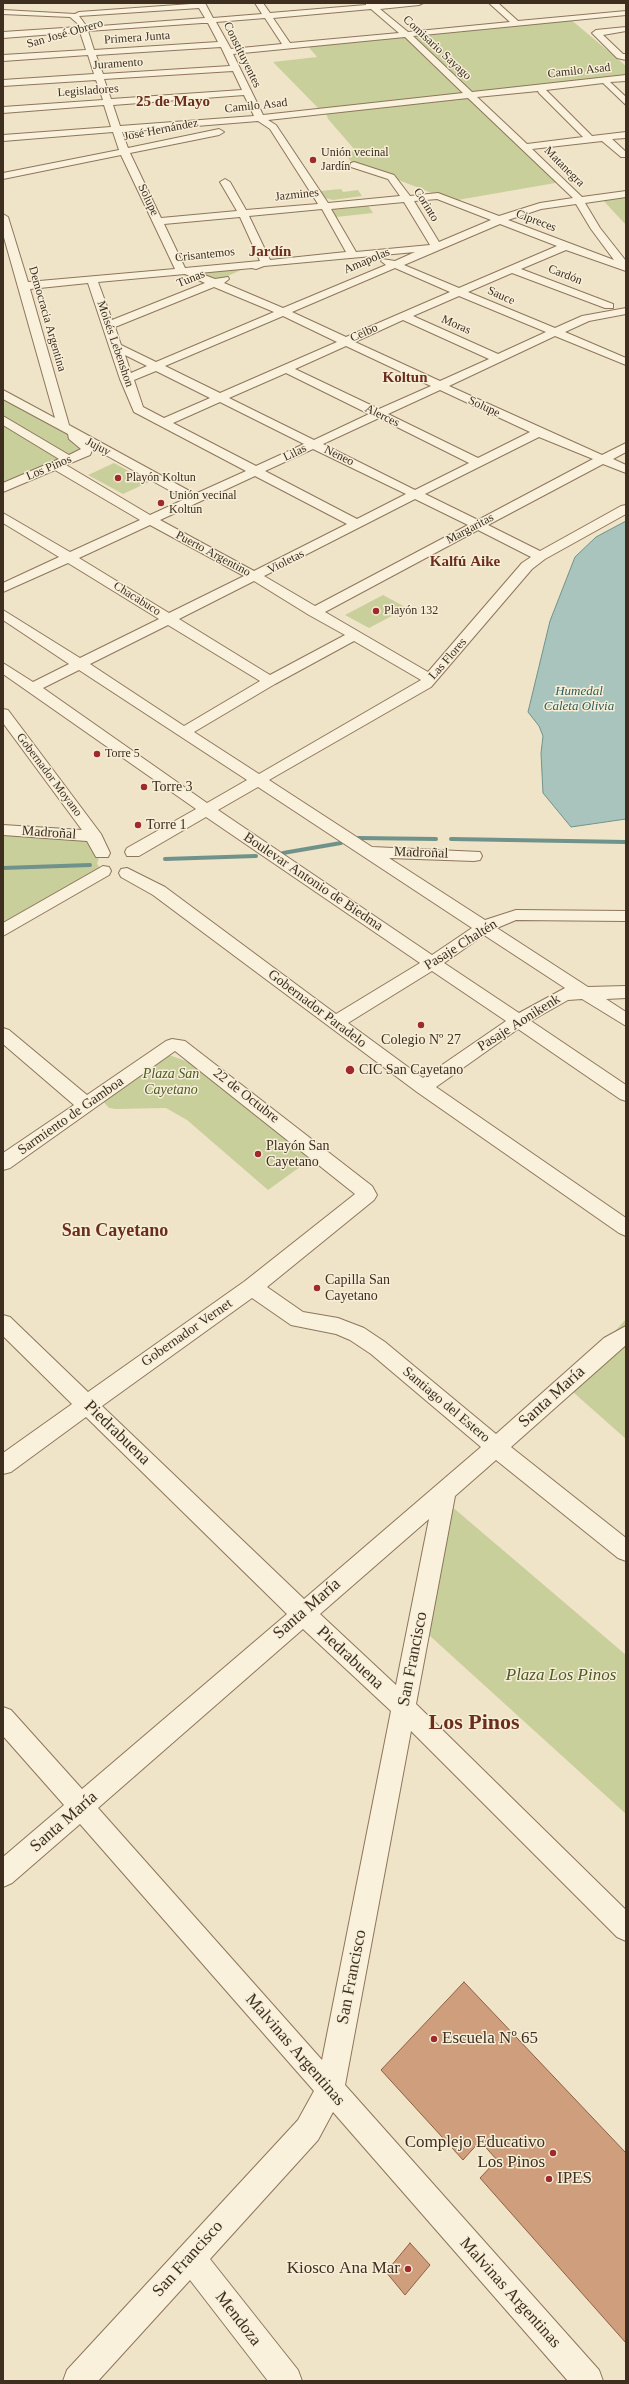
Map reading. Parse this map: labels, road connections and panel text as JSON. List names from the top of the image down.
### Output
{
  "streets": {
    "street": [
      "San José Obrero",
      "Primera Junta",
      "Comisario Sayago",
      "Constituyentes",
      "Juramento",
      "Camilo Asad",
      "Legisladores",
      "José Hernández",
      "Matanegra",
      "Jazmines",
      "Solupe",
      "Corinto",
      "Cipreces",
      "Crisantemos",
      "Amapolas",
      "Cardón",
      "Tunas",
      "Sauce",
      "Democracia Argentina",
      "Moras",
      "Ceibo",
      "Moisés Lebenshon",
      "Alerces",
      "Jujuy",
      "Lilas",
      "Neneo",
      "Los Pinos",
      "Margaritas",
      "Puerto Argentino",
      "Violetas",
      "Chacabuco",
      "Las Flores",
      "Gobernador Moyano",
      "Madroñal",
      "Boulevar Antonio de Biedma",
      "Pasaje Chaltén",
      "Gobernador Paradelo",
      "Pasaje Aonikenk",
      "22 de Octubre",
      "Sarmiento de Gamboa",
      "Gobernador Vernet",
      "Santa María",
      "Santiago del Estero",
      "Piedrabuena",
      "San Francisco",
      "Malvinas Argentinas",
      "Mendoza"
    ]
  },
  "crossings": [
    ["San José Obrero", "Primera Junta"],
    ["San José Obrero", "Solupe"],
    ["Primera Junta", "Comisario Sayago"],
    ["Primera Junta", "Constituyentes"],
    ["Primera Junta", "Solupe"],
    ["Comisario Sayago", "Camilo Asad"],
    ["Comisario Sayago", "Matanegra"],
    ["Constituyentes", "Juramento"],
    ["Constituyentes", "Camilo Asad"],
    ["Constituyentes", "Legisladores"],
    ["Constituyentes", "José Hernández"],
    ["Juramento", "Solupe"],
    ["Camilo Asad", "José Hernández"],
    ["Camilo Asad", "Matanegra"],
    ["Camilo Asad", "Solupe"],
    ["Legisladores", "Solupe"],
    ["José Hernández", "Solupe"],
    ["Matanegra", "Cipreces"],
    ["Matanegra", "Amapolas"],
    ["Jazmines", "Solupe"],
    ["Jazmines", "Corinto"],
    ["Jazmines", "Cipreces"],
    ["Solupe", "Crisantemos"],
    ["Solupe", "Amapolas"],
    ["Solupe", "Tunas"],
    ["Solupe", "Ceibo"],
    ["Solupe", "Lilas"],
    ["Solupe", "Margaritas"],
    ["Solupe", "Violetas"],
    ["Corinto", "Crisantemos"],
    ["Corinto", "Amapolas"],
    ["Cipreces", "Amapolas"],
    ["Cipreces", "Ceibo"],
    ["Crisantemos", "Amapolas"],
    ["Crisantemos", "Tunas"],
    ["Crisantemos", "Sauce"],
    ["Crisantemos", "Democracia Argentina"],
    ["Crisantemos", "Moisés Lebenshon"],
    ["Amapolas", "Sauce"],
    ["Amapolas", "Moisés Lebenshon"],
    ["Amapolas", "Neneo"],
    ["Cardón", "Ceibo"],
    ["Cardón", "Lilas"],
    ["Tunas", "Moisés Lebenshon"],
    ["Sauce", "Ceibo"],
    ["Sauce", "Lilas"],
    ["Democracia Argentina", "Jujuy"],
    ["Democracia Argentina", "Los Pinos"],
    ["Moras", "Ceibo"],
    ["Moras", "Lilas"],
    ["Ceibo", "Moisés Lebenshon"],
    ["Ceibo", "Alerces"],
    ["Ceibo", "Neneo"],
    ["Moisés Lebenshon", "Neneo"],
    ["Alerces", "Lilas"],
    ["Alerces", "Violetas"],
    ["Jujuy", "Lilas"],
    ["Jujuy", "Los Pinos"],
    ["Lilas", "Neneo"],
    ["Lilas", "Puerto Argentino"],
    ["Lilas", "Chacabuco"],
    ["Neneo", "Margaritas"],
    ["Neneo", "Violetas"],
    ["Neneo", "Las Flores"],
    ["Los Pinos", "Puerto Argentino"],
    ["Margaritas", "Puerto Argentino"],
    ["Puerto Argentino", "Violetas"],
    ["Puerto Argentino", "Las Flores"],
    ["Violetas", "Chacabuco"],
    ["Violetas", "Boulevar Antonio de Biedma"],
    ["Las Flores", "Boulevar Antonio de Biedma"],
    ["Las Flores", "Gobernador Paradelo"],
    ["Gobernador Moyano", "Madroñal"],
    ["Boulevar Antonio de Biedma", "Pasaje Chaltén"],
    ["Boulevar Antonio de Biedma", "Pasaje Aonikenk"],
    ["Pasaje Chaltén", "Gobernador Paradelo"],
    ["Gobernador Paradelo", "Pasaje Aonikenk"],
    ["22 de Octubre", "Sarmiento de Gamboa"],
    ["22 de Octubre", "Gobernador Vernet"],
    ["Gobernador Vernet", "Santiago del Estero"],
    ["Gobernador Vernet", "Piedrabuena"],
    ["Santa María", "Santiago del Estero"],
    ["Santa María", "Piedrabuena"],
    ["Santa María", "San Francisco"],
    ["Santa María", "Malvinas Argentinas"],
    ["Piedrabuena", "San Francisco"],
    ["San Francisco", "Malvinas Argentinas"],
    ["San Francisco", "Mendoza"]
  ],
  "districts": [
    "25 de Mayo",
    "Jardín",
    "Koltun",
    "Kalfú Aike",
    "San Cayetano",
    "Los Pinos"
  ],
  "water": ["Humedal Caleta Olivia"],
  "parks": ["Plaza San Cayetano", "Plaza Los Pinos"],
  "places": [
    "Unión vecinal Jardín",
    "Playón Koltun",
    "Unión vecinal Koltun",
    "Playón 132",
    "Torre 5",
    "Torre 3",
    "Torre 1",
    "Colegio Nº 27",
    "CIC San Cayetano",
    "Playón San Cayetano",
    "Capilla San Cayetano",
    "Escuela Nº 65",
    "Complejo Educativo Los Pinos",
    "IPES",
    "Kiosco Ana Mar"
  ]
}
